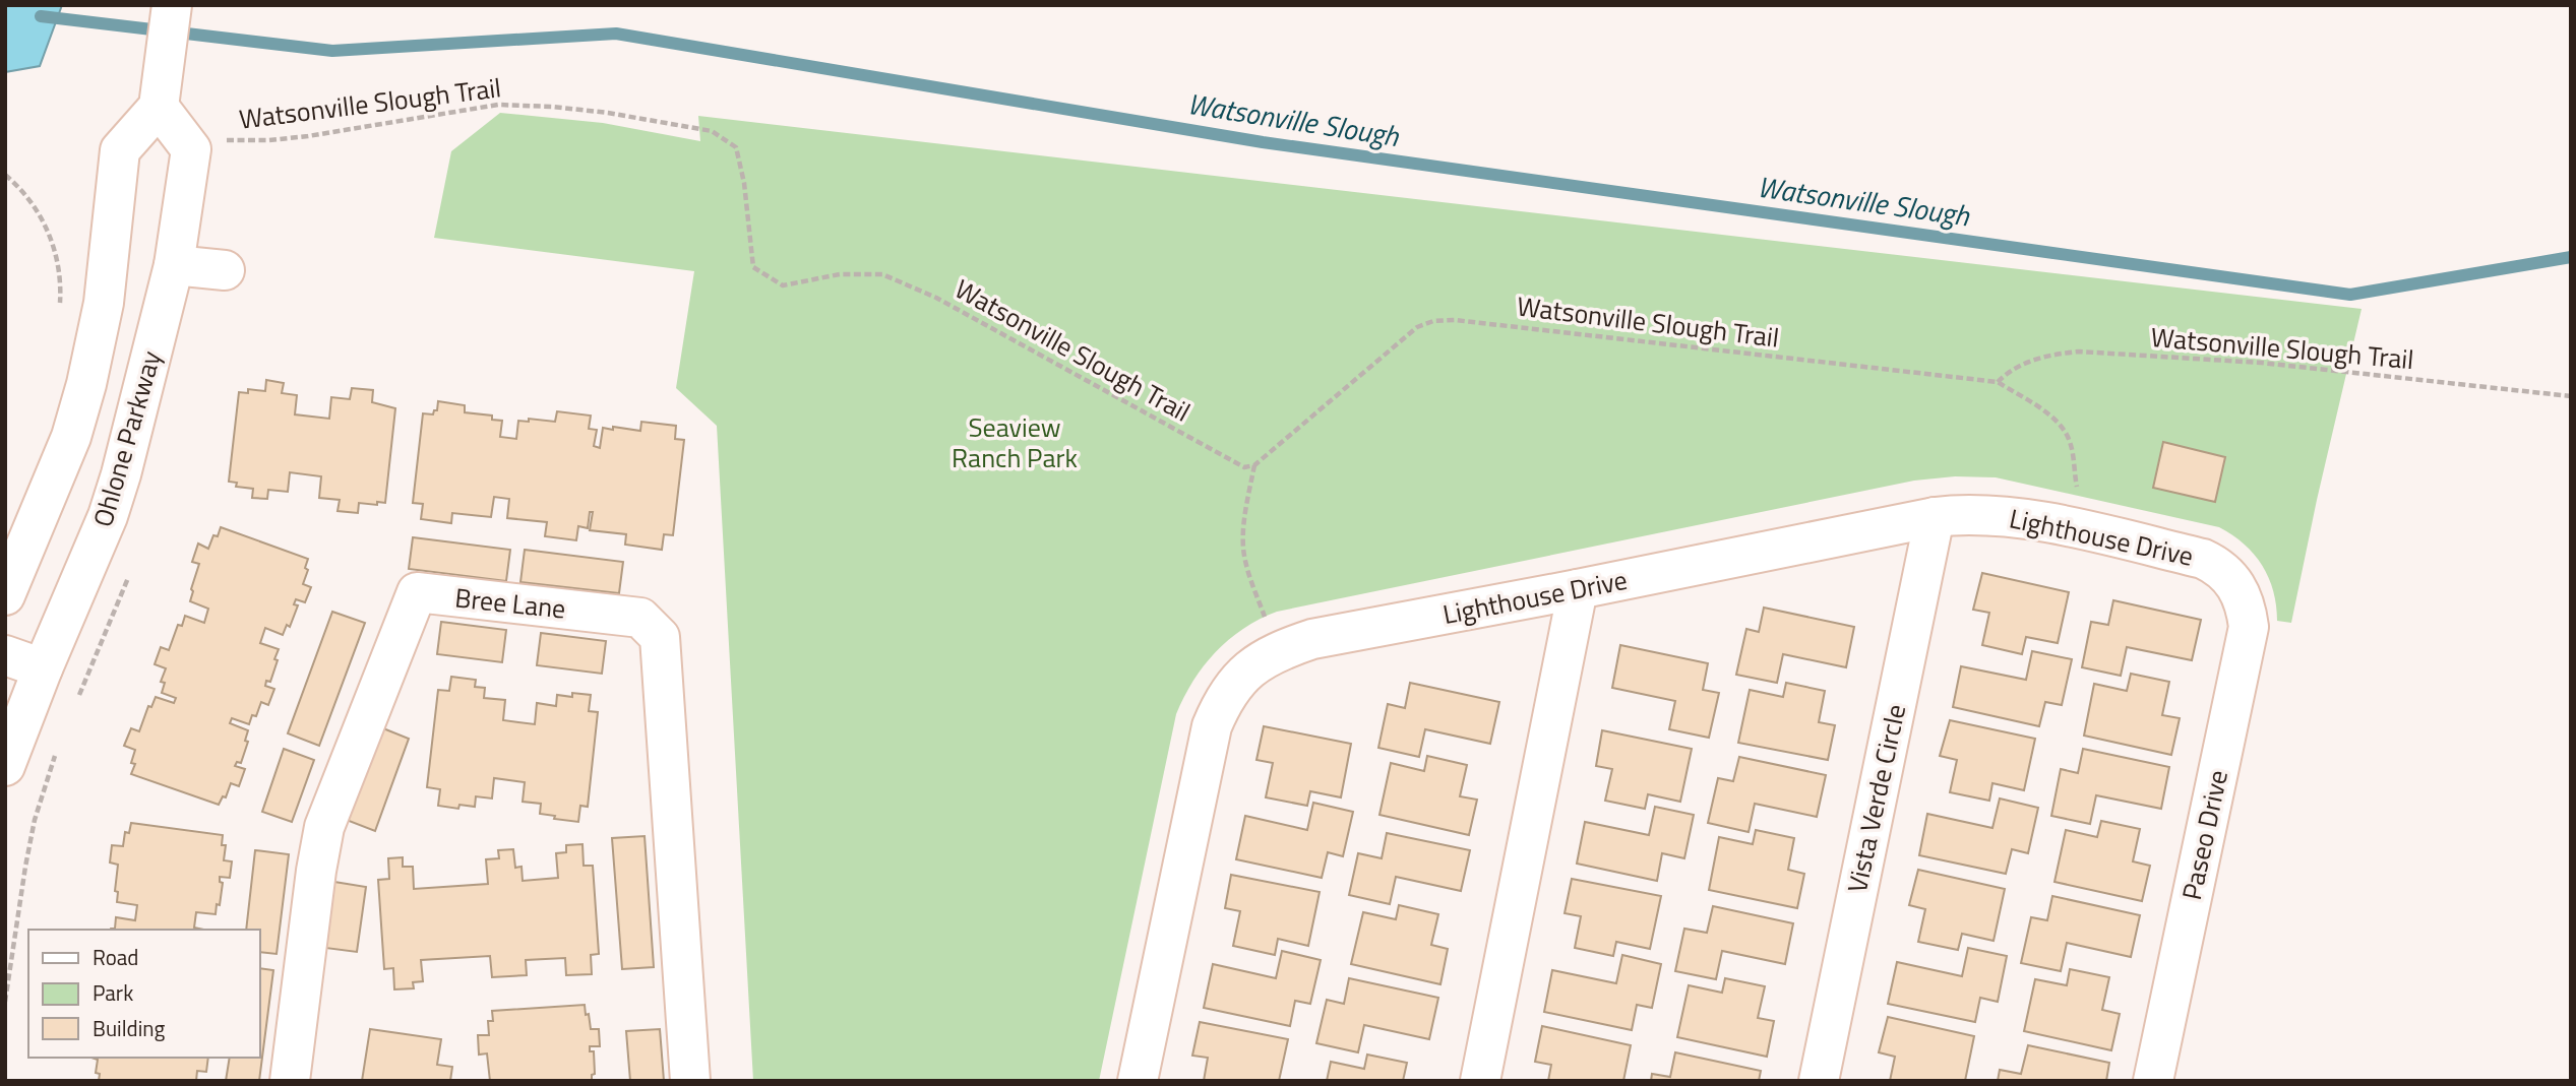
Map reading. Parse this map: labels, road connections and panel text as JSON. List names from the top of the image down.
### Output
{
  "streets": {
    "street": [
      "Ohlone Parkway",
      "Lighthouse Drive",
      "Bree Lane",
      "Vista Verde Circle",
      "Paseo Drive"
    ],
    "path": ["Watsonville Slough Trail"]
  },
  "crossings": [
    ["Lighthouse Drive", "Vista Verde Circle"],
    ["Lighthouse Drive", "Paseo Drive"]
  ],
  "water": ["Watsonville Slough"],
  "parks": ["Seaview Ranch Park"],
  "legend": ["Road", "Park", "Building"]
}
